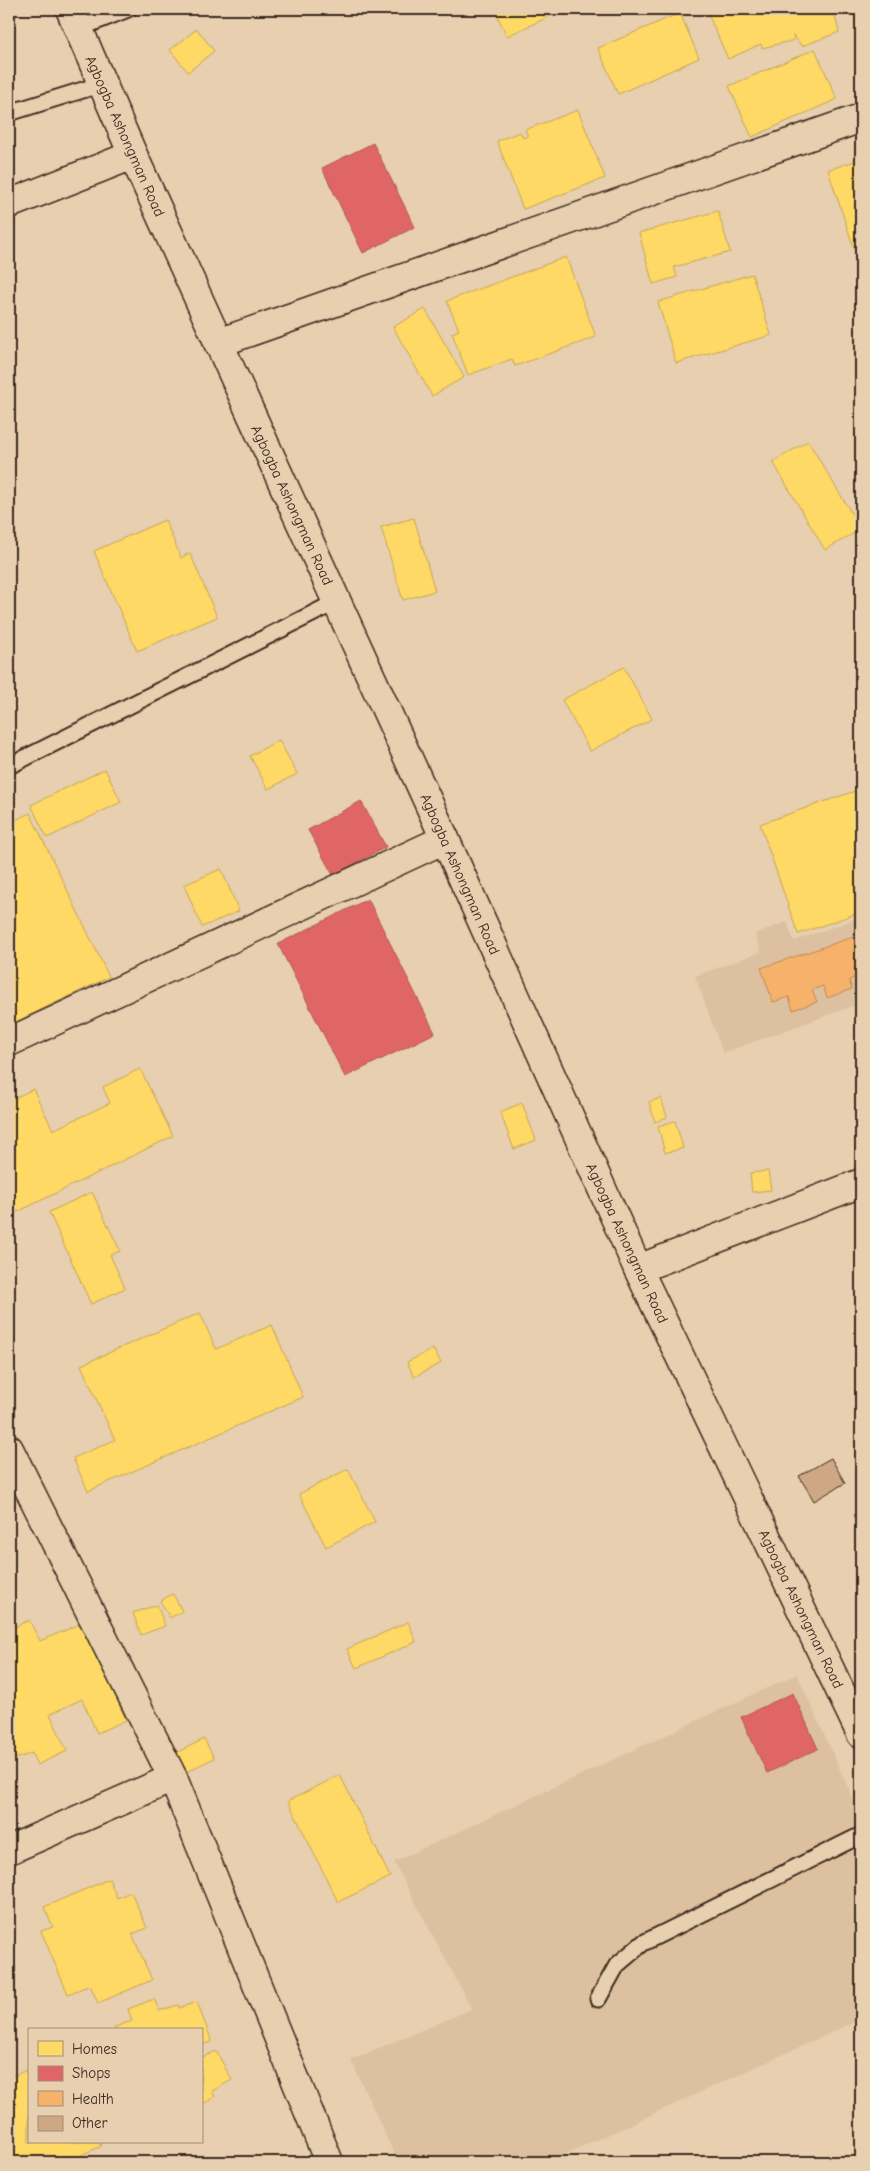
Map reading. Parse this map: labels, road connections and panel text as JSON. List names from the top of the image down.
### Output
{
  "streets": {
    "street": ["Agbogba Ashongman Road"]
  },
  "legend": [
    "Homes",
    "Shops",
    "Health",
    "Other"
  ]
}
